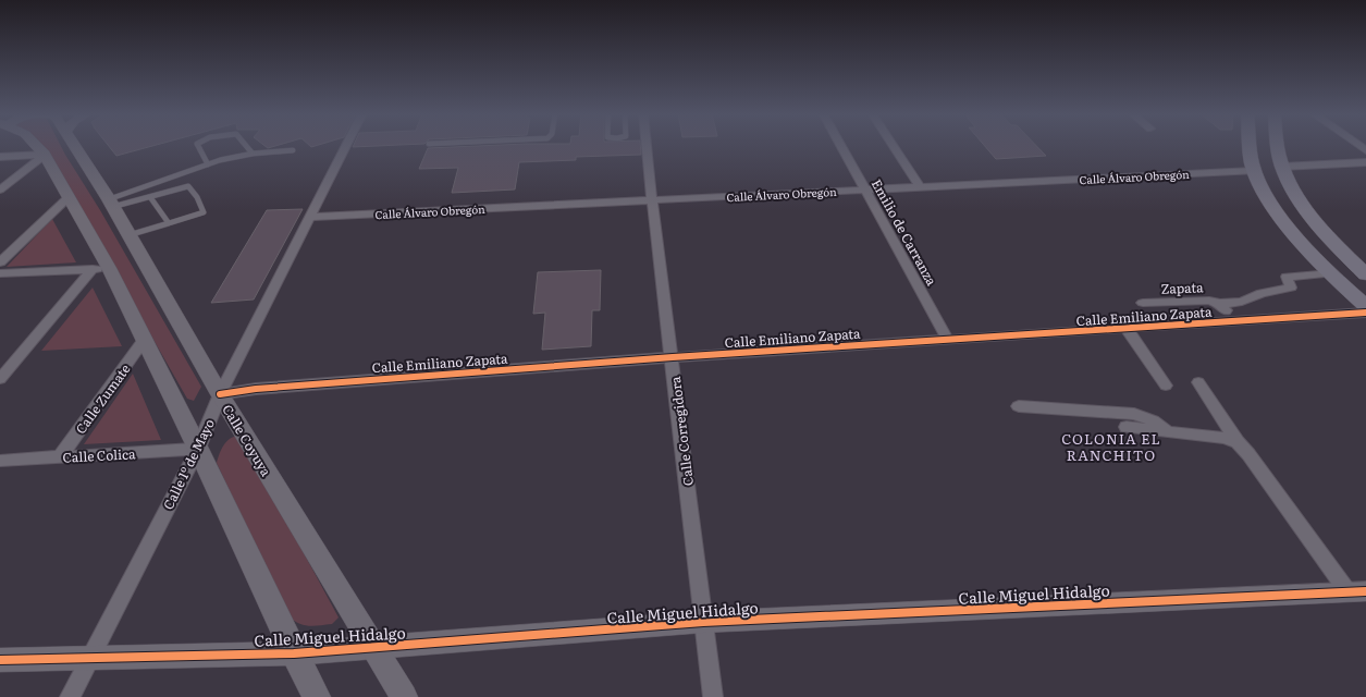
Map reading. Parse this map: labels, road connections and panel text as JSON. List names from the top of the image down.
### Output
{
  "streets": {
    "main road": ["Calle Coyuya"],
    "street": [
      "Calle Álvaro Obregón",
      "Emilio de Carranza",
      "Zapata",
      "Calle Emiliano Zapata",
      "Calle Zumate",
      "Calle Corregidora",
      "Calle Colica",
      "Calle 1º de Mayo",
      "Calle Miguel Hidalgo"
    ]
  },
  "crossings": [
    ["Calle Álvaro Obregón", "Emilio de Carranza"],
    ["Calle Álvaro Obregón", "Calle Corregidora"],
    ["Calle Álvaro Obregón", "Calle 1º de Mayo"],
    ["Emilio de Carranza", "Calle Emiliano Zapata"],
    ["Calle Emiliano Zapata", "Calle Corregidora"],
    ["Calle Emiliano Zapata", "Calle Coyuya"],
    ["Calle Emiliano Zapata", "Calle 1º de Mayo"],
    ["Calle Zumate", "Calle Colica"],
    ["Calle Corregidora", "Calle Miguel Hidalgo"],
    ["Calle Coyuya", "Calle 1º de Mayo"],
    ["Calle Coyuya", "Calle Miguel Hidalgo"],
    ["Calle Colica", "Calle 1º de Mayo"],
    ["Calle 1º de Mayo", "Calle Miguel Hidalgo"]
  ],
  "districts": ["COLONIA EL RANCHITO"]
}
